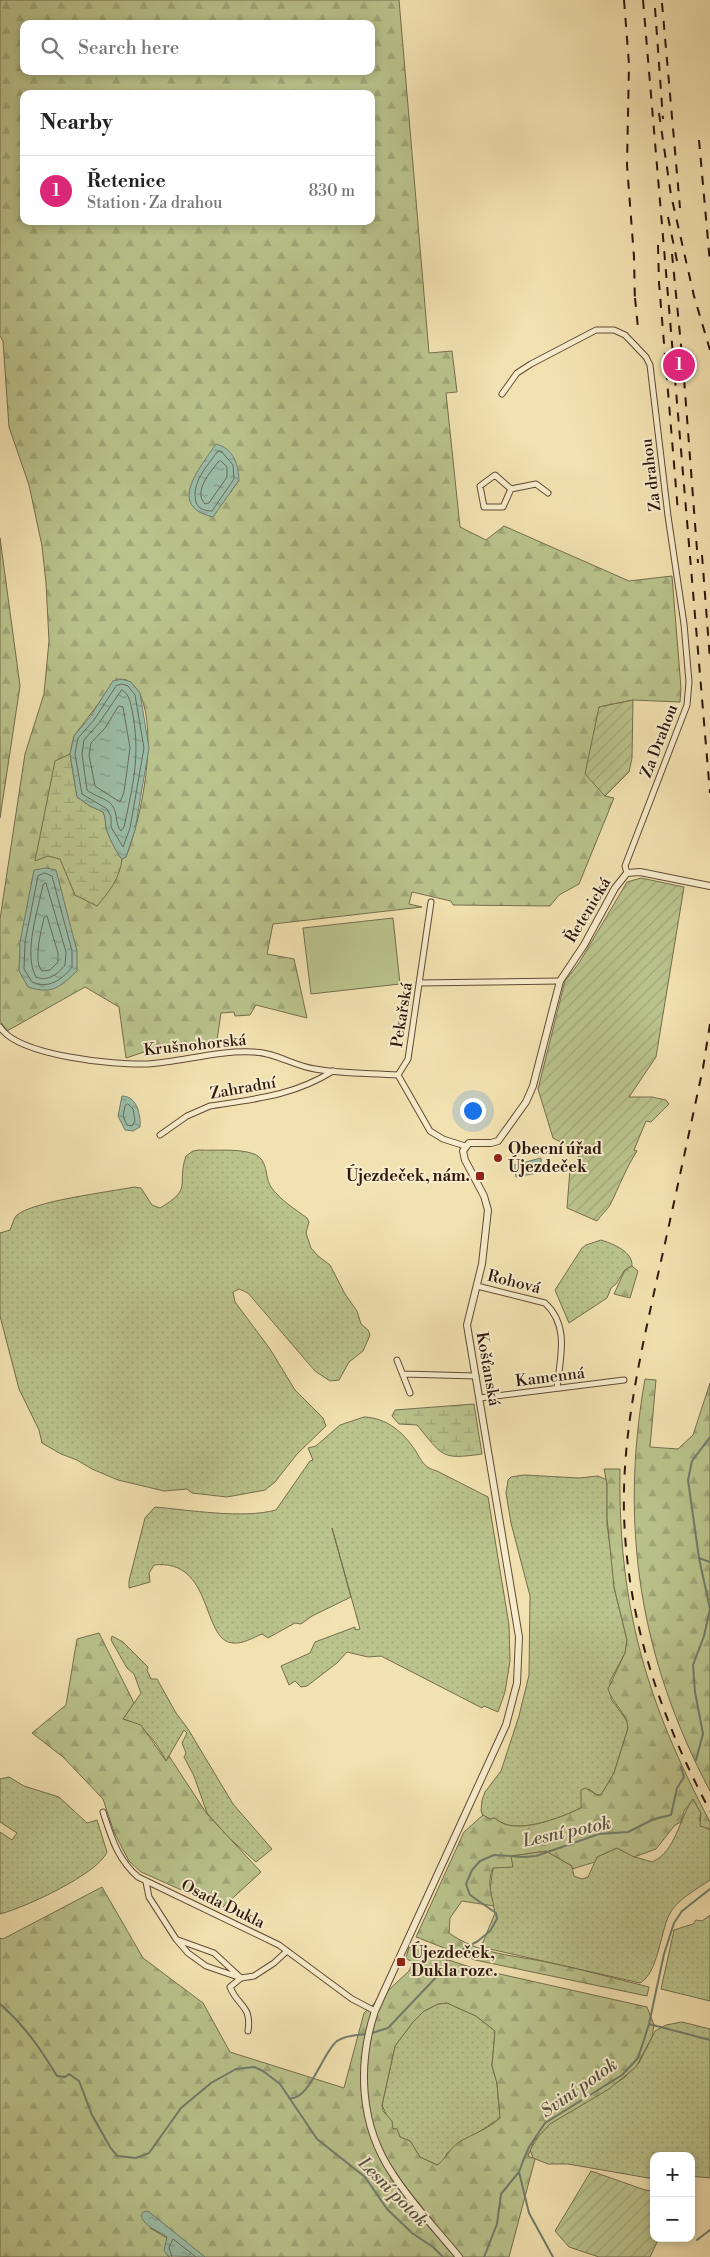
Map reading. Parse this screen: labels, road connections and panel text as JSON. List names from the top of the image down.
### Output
{
  "streets": {
    "street": [
      "Za drahou",
      "Za Drahou",
      "Řetenická",
      "Pekařská",
      "Krušnohorská",
      "Zahradní",
      "Rohová",
      "Košťanská",
      "Kamenná",
      "Osada Dukla"
    ]
  },
  "crossings": [
    ["Za drahou", "Za Drahou"],
    ["Za Drahou", "Řetenická"],
    ["Řetenická", "Košťanská"],
    ["Pekařská", "Krušnohorská"],
    ["Krušnohorská", "Zahradní"],
    ["Rohová", "Košťanská"],
    ["Rohová", "Kamenná"],
    ["Košťanská", "Kamenná"],
    ["Košťanská", "Osada Dukla"]
  ],
  "water": ["Lesní potok", "Sviní potok"],
  "places": {
    "other": ["Obecní úřad Újezdeček"],
    "transit": ["Újezdeček, nám.", "Újezdeček, Dukla rozc."]
  },
  "page": {
    "search": "Search here",
    "heading": "Nearby",
    "list": [
      {
        "mark": "1",
        "name": "Řetenice",
        "note": "Station · Za drahou",
        "value": "830 m"
      }
    ],
    "pins": "1",
    "map_buttons": ["+", "−"]
  }
}
